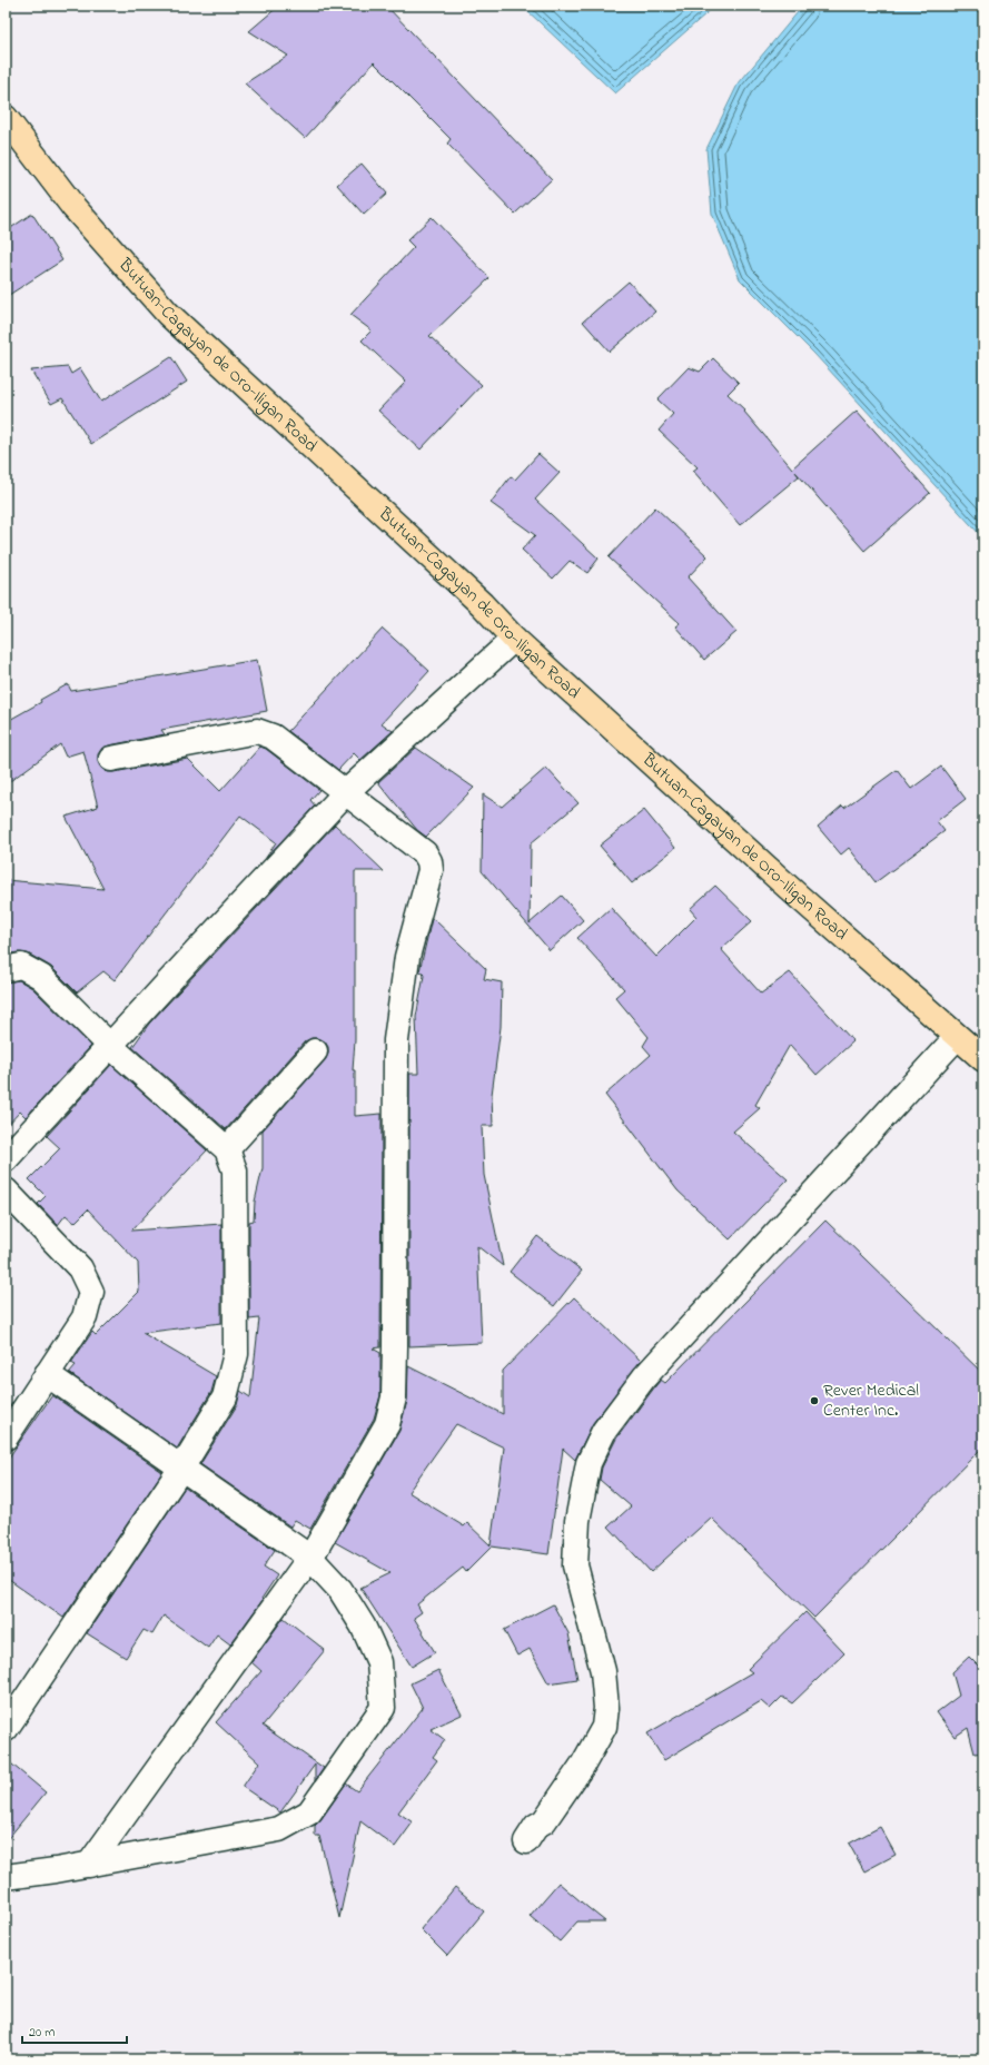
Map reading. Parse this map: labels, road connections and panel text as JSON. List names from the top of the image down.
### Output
{
  "streets": {
    "highway": ["Butuan-Cagayan de Oro-Iligan Road"]
  },
  "places": ["Rever Medical Center Inc."],
  "scale_bar": "20 m"
}
